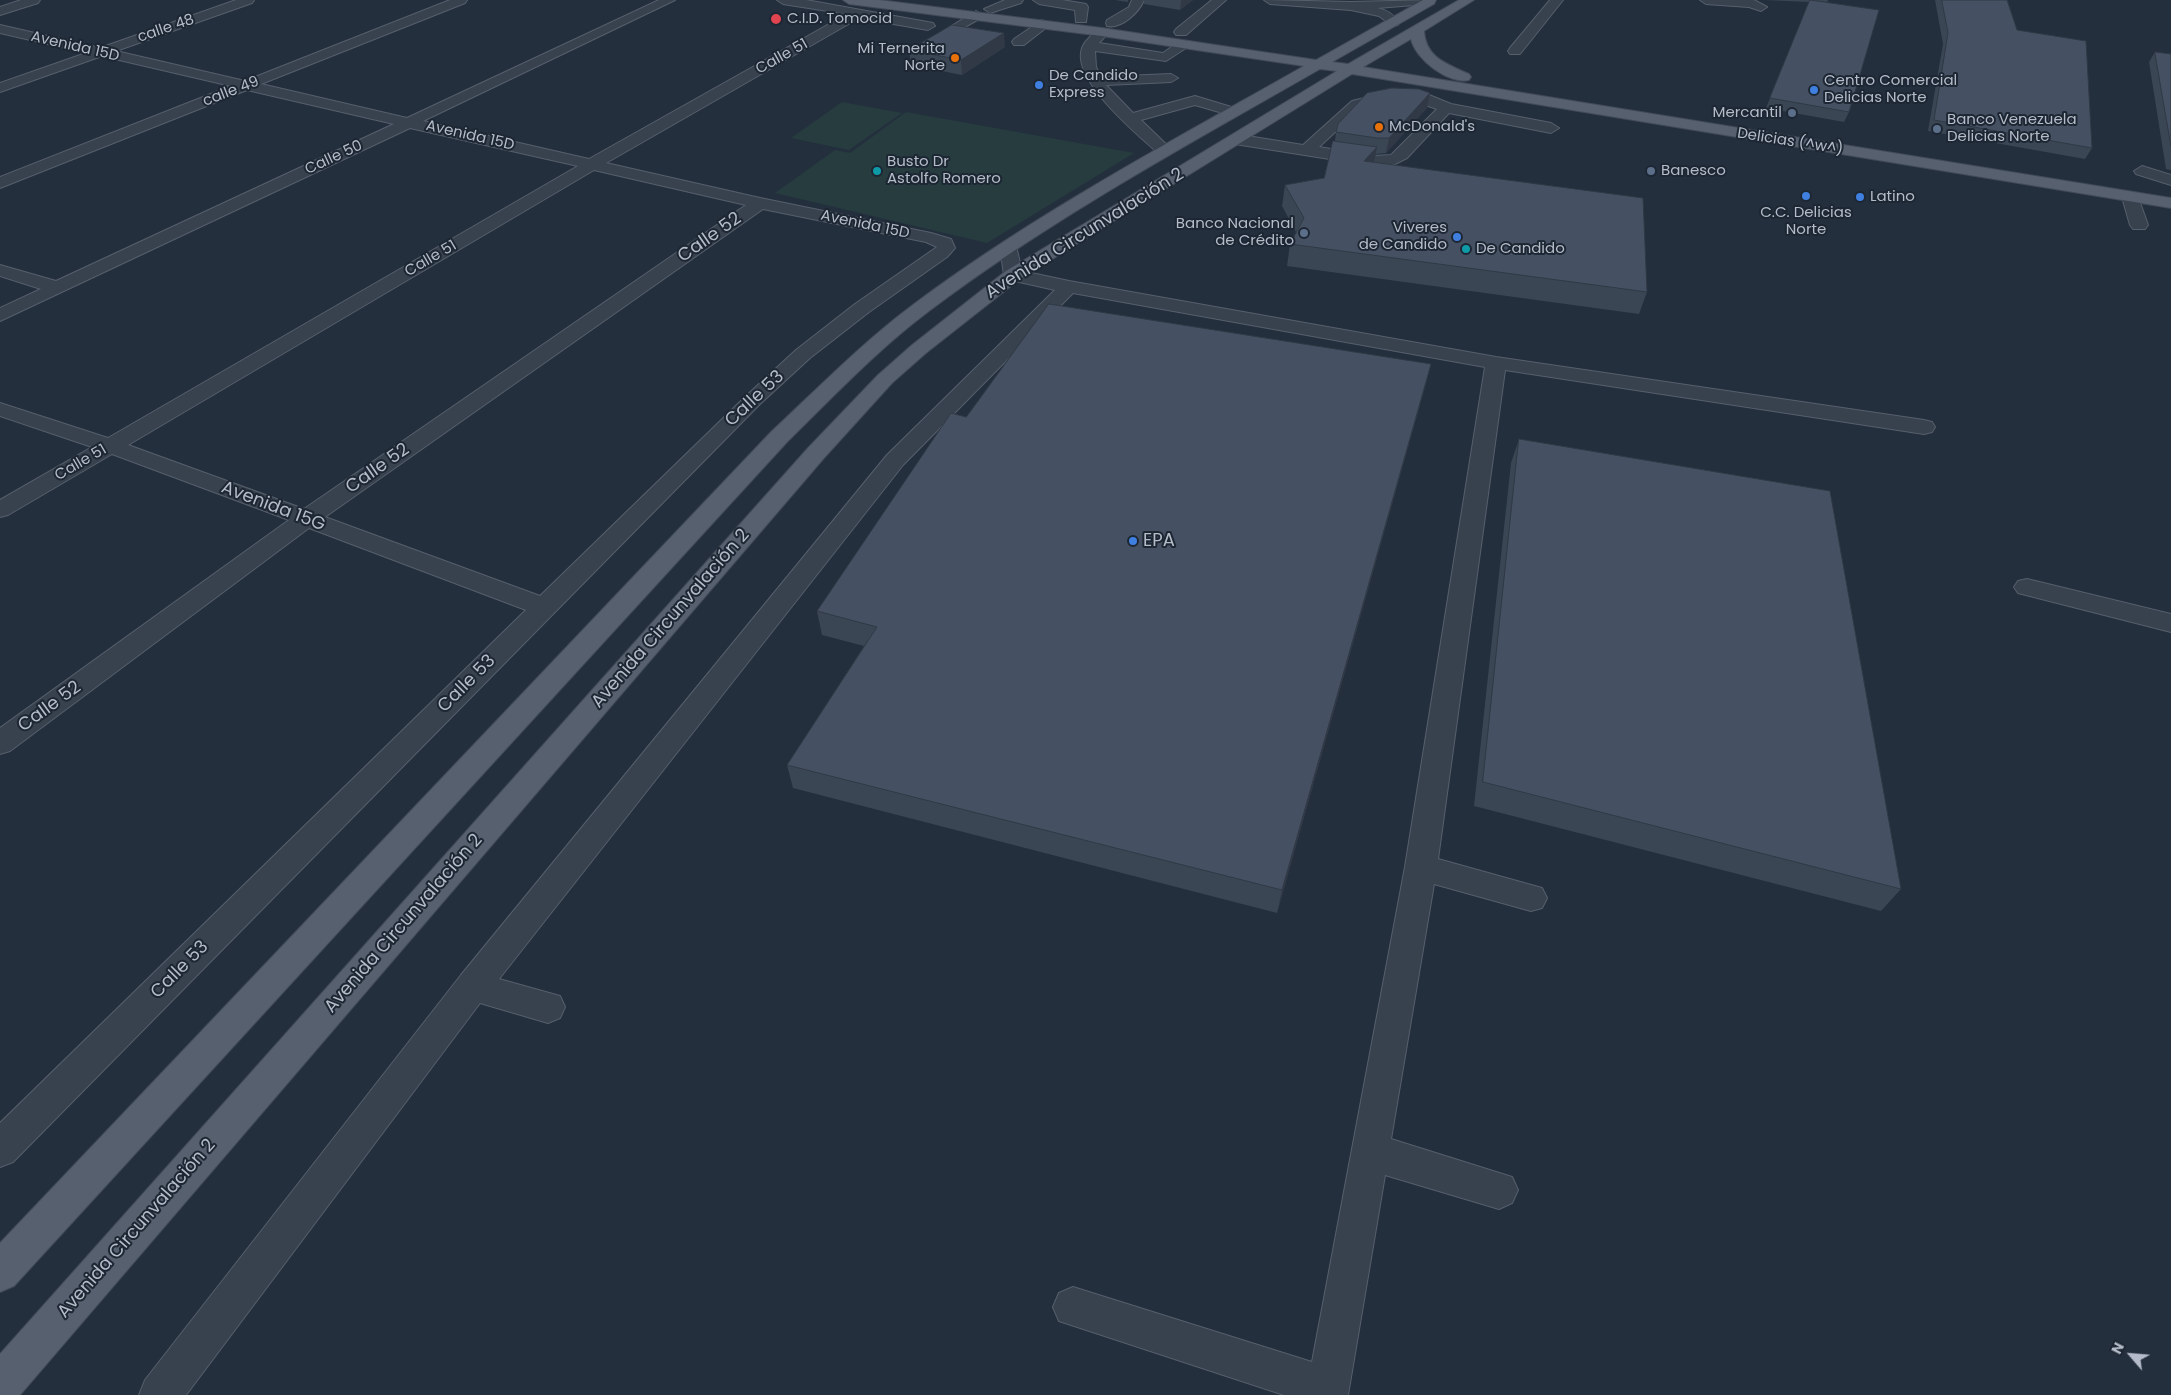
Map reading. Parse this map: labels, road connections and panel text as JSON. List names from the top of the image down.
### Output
{
  "streets": {
    "main road": ["Delicias (^w^)", "Avenida Circunvalación 2"],
    "street": [
      "calle 48",
      "Avenida 15D",
      "Calle 51",
      "calle 49",
      "Calle 50",
      "Calle 52",
      "Calle 53",
      "Avenida 15G"
    ]
  },
  "crossings": [
    ["calle 48", "Avenida 15D"],
    ["Avenida 15D", "Calle 51"],
    ["Avenida 15D", "calle 49"],
    ["Avenida 15D", "Calle 50"],
    ["Avenida 15D", "Calle 52"],
    ["Avenida 15D", "Calle 53"],
    ["Calle 51", "Avenida 15G"],
    ["Delicias (^w^)", "Avenida Circunvalación 2"],
    ["Calle 52", "Avenida 15G"],
    ["Calle 53", "Avenida 15G"]
  ],
  "places": [
    "C.I.D. Tomocid",
    "Mi Ternerita Norte",
    "De Candido Express",
    "Centro Comercial Delicias Norte",
    "Mercantil",
    "McDonald's",
    "Banco Venezuela Delicias Norte",
    "Busto Dr Astolfo Romero",
    "Banesco",
    "C.C. Delicias Norte",
    "Latino",
    "Banco Nacional de Crédito",
    "Viveres de Candido",
    "De Candido",
    "EPA"
  ],
  "north": "top left"
}
